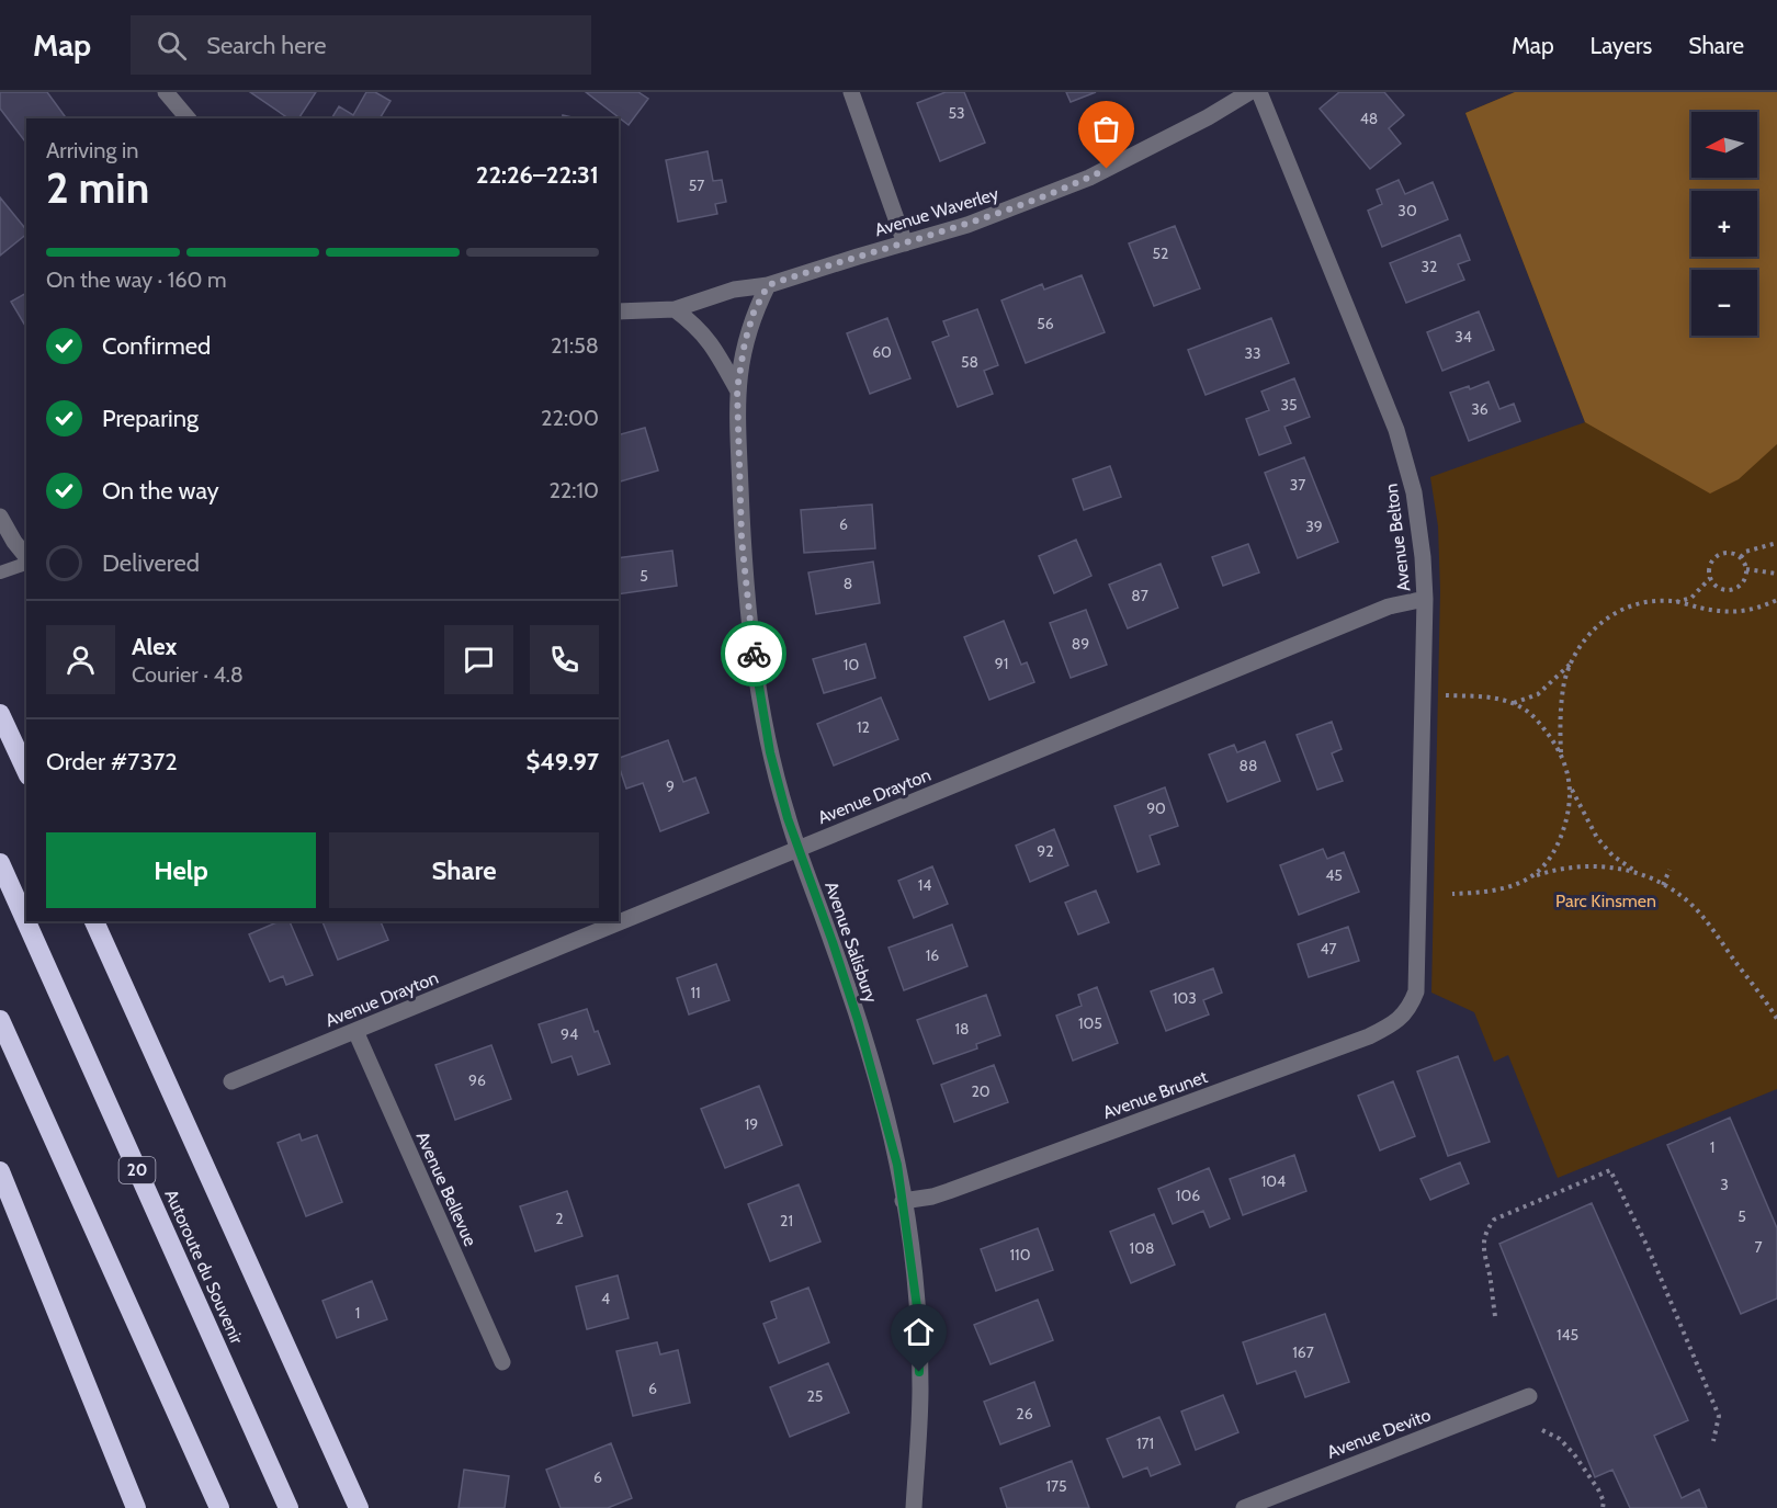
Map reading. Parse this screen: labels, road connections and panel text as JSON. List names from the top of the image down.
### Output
{
  "streets": {
    "highway": ["20", "Autoroute du Souvenir"],
    "street": [
      "Avenue Waverley",
      "Avenue Belton",
      "Avenue Drayton",
      "Avenue Salisbury",
      "Avenue Brunet",
      "Avenue Bellevue",
      "Avenue Devito"
    ]
  },
  "crossings": [
    ["Avenue Waverley", "Avenue Salisbury"],
    ["Avenue Belton", "Avenue Drayton"],
    ["Avenue Belton", "Avenue Brunet"],
    ["Avenue Drayton", "Avenue Salisbury"],
    ["Avenue Drayton", "Avenue Bellevue"],
    ["Avenue Salisbury", "Avenue Brunet"]
  ],
  "parks": ["Parc Kinsmen"],
  "house_numbers": [
    "53",
    "48",
    "57",
    "30",
    "52",
    "32",
    "56",
    "34",
    "60",
    "33",
    "58",
    "35",
    "36",
    "37",
    "6",
    "39",
    "5",
    "8",
    "87",
    "89",
    "91",
    "10",
    "12",
    "88",
    "9",
    "90",
    "92",
    "45",
    "14",
    "47",
    "16",
    "11",
    "103",
    "105",
    "18",
    "94",
    "96",
    "20",
    "19",
    "1",
    "104",
    "3",
    "106",
    "5",
    "2",
    "21",
    "7",
    "108",
    "110",
    "4",
    "1",
    "145",
    "167",
    "6",
    "25",
    "26",
    "171",
    "6",
    "175"
  ],
  "north": "left",
  "page": {
    "header": "Map",
    "search": "Search here",
    "nav": ["Map", "Layers", "Share"],
    "map_buttons": ["+", "−"],
    "heading": ["2 min", "Arriving in", "22:26–22:31"],
    "panel": [
      "Alex",
      "Courier · 4.8",
      "Order #7372",
      "$49.97"
    ],
    "bar": "On the way · 160 m",
    "list": [
      ["Confirmed", "21:58"],
      ["Preparing", "22:00"],
      ["On the way", "22:10"],
      "Delivered"
    ],
    "buttons": ["Help", "Share"]
  }
}
